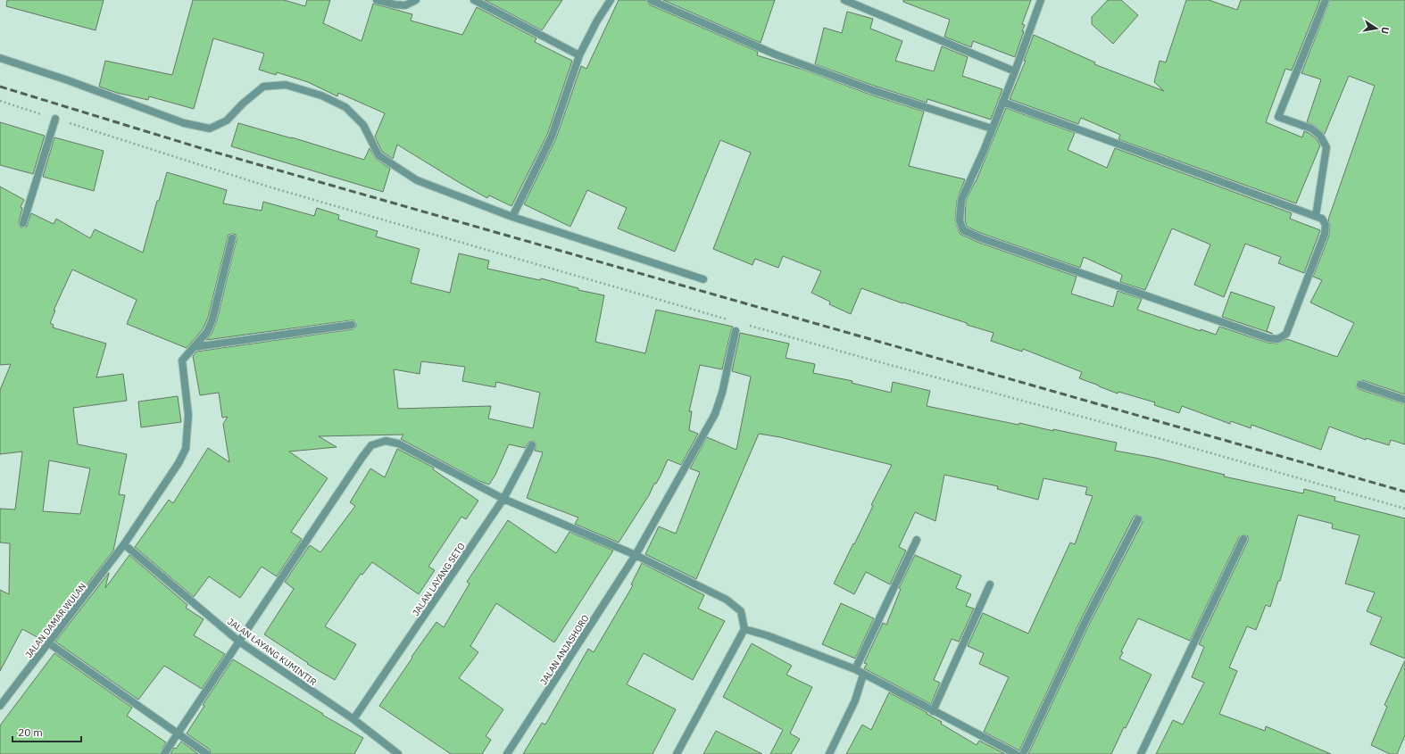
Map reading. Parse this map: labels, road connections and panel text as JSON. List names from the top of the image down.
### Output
{
  "streets": {
    "street": [
      "JALAN LAYANG SETO",
      "JALAN DAMAR WULAN",
      "JALAN ANJASHORO",
      "JALAN LAYANG KUMINTIR"
    ]
  },
  "crossings": [
    ["JALAN LAYANG SETO", "JALAN LAYANG KUMINTIR"],
    ["JALAN DAMAR WULAN", "JALAN LAYANG KUMINTIR"]
  ],
  "scale_bar": "20 m",
  "north": "right"
}
